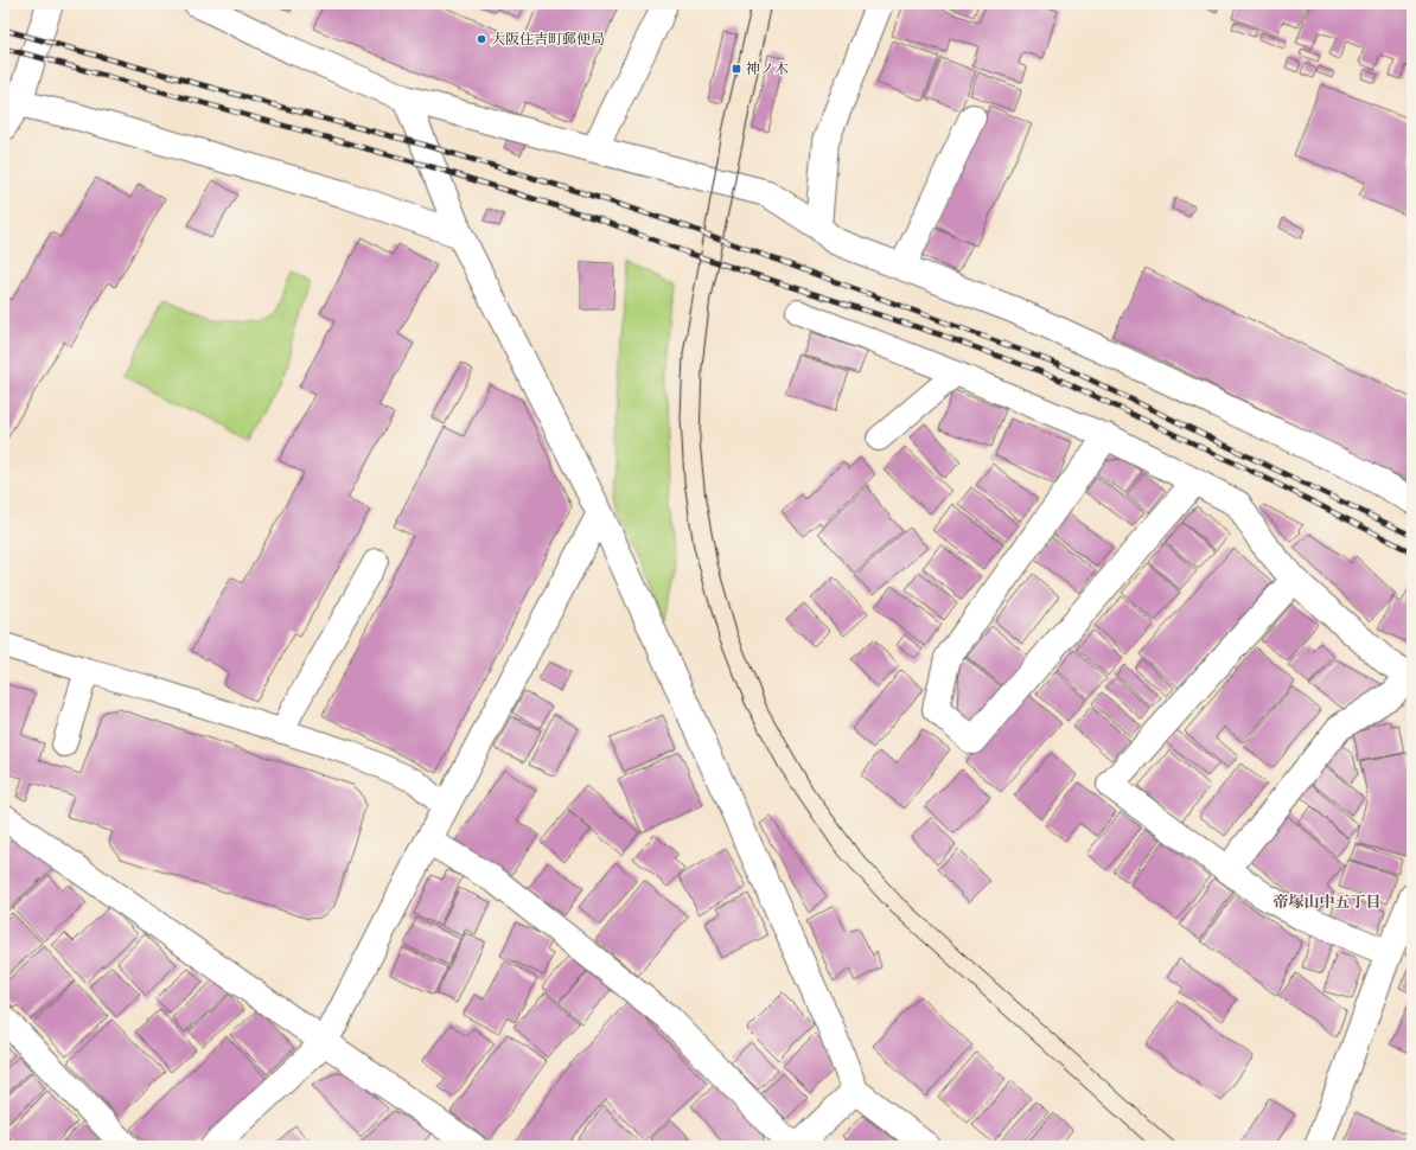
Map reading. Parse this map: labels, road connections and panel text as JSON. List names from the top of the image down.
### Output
{
  "districts": ["帝塚山中五丁目"],
  "places": {
    "other": ["大阪住吉町郵便局"],
    "transit": ["神ノ木"]
  }
}
